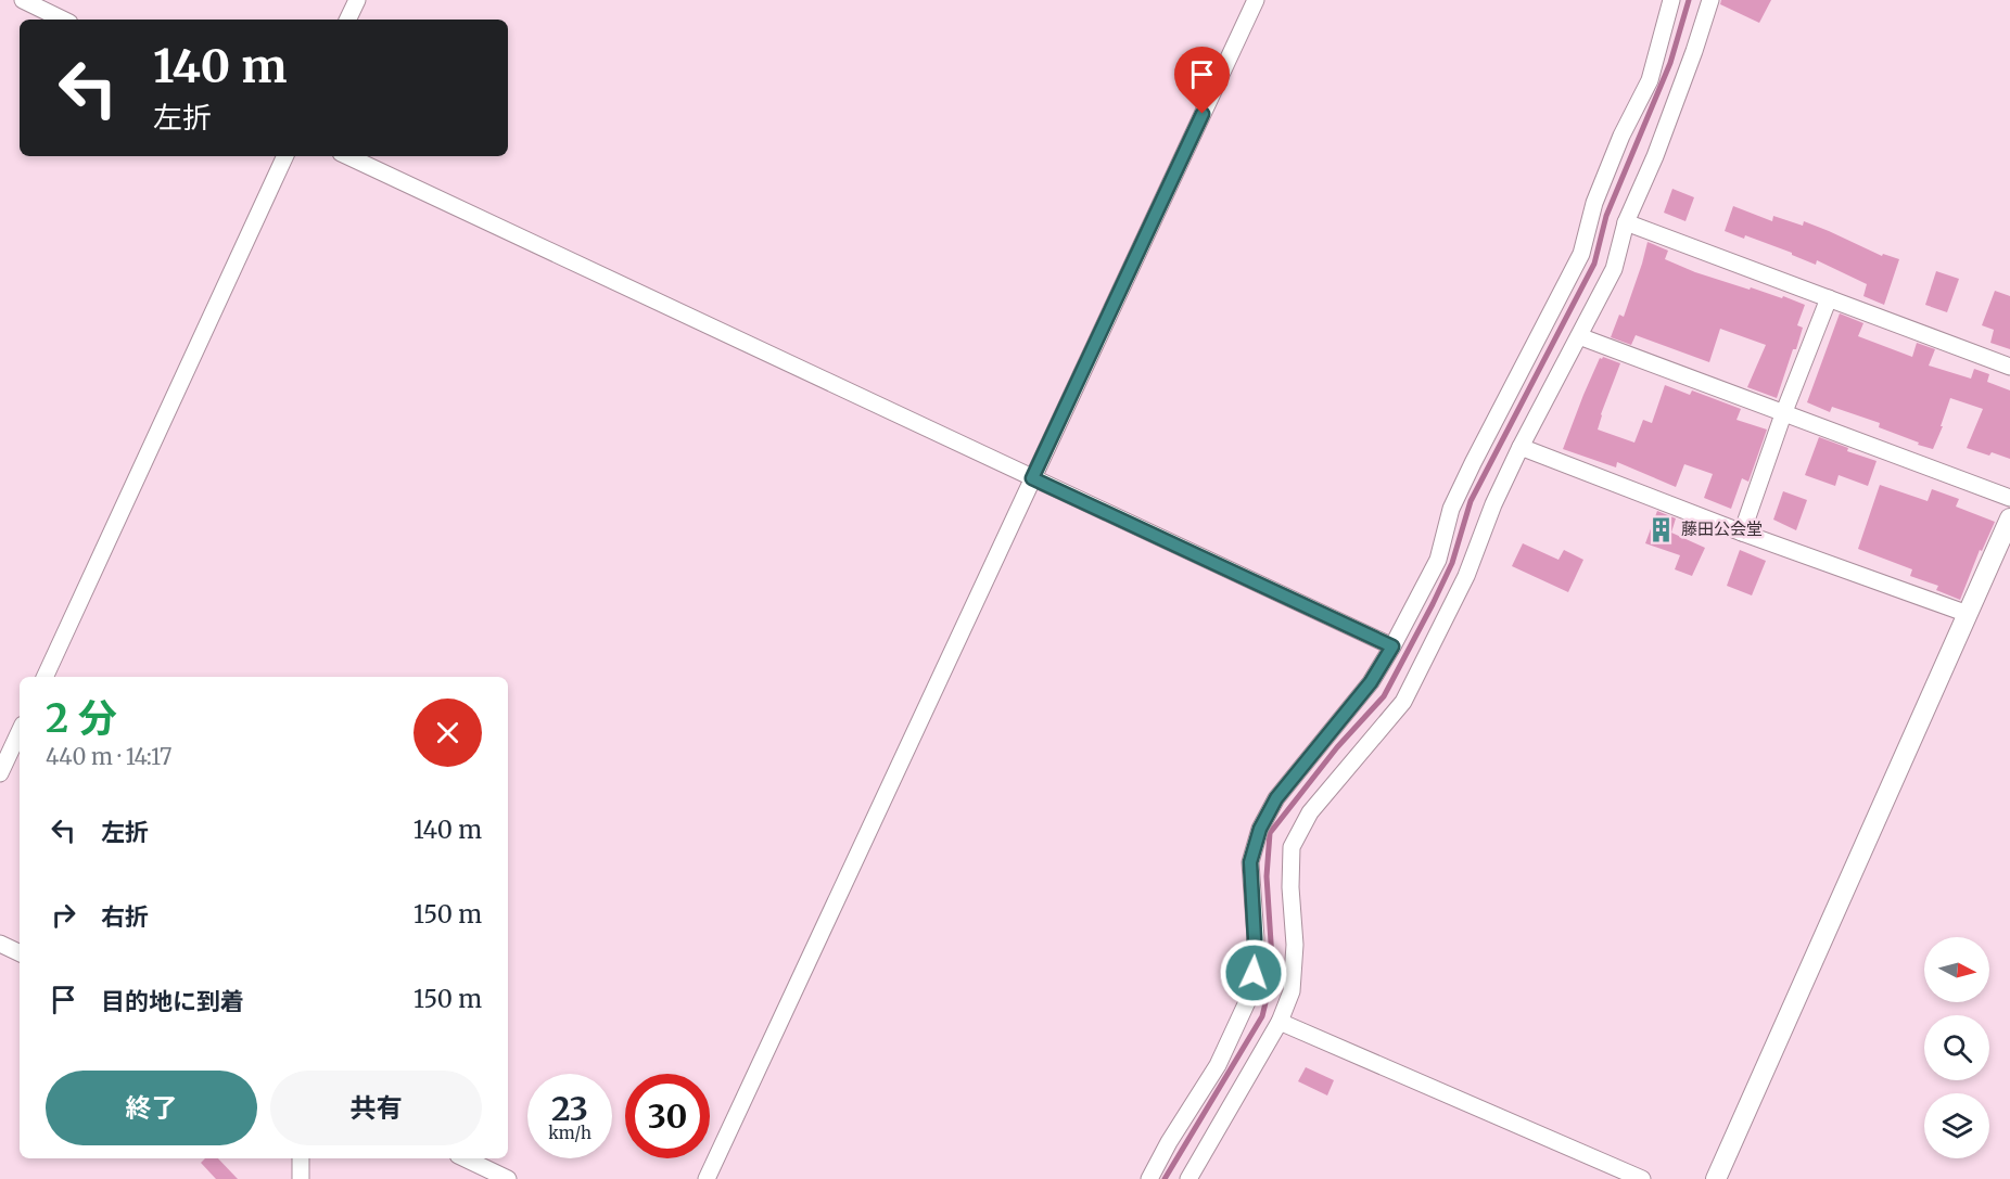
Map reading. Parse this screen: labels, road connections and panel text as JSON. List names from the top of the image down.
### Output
{
  "places": {
    "building": ["藤田公会堂"]
  },
  "north": "right",
  "page": {
    "turn": ["140 m", "左折"],
    "heading": ["2 分", "440 m · 14:17"],
    "list": [
      {
        "name": "左折",
        "value": "140 m"
      },
      {
        "name": "右折",
        "value": "150 m"
      },
      {
        "name": "目的地に到着",
        "value": "150 m"
      }
    ],
    "buttons": ["終了", "共有"],
    "speed": "23 km/h",
    "limit": "30"
  }
}
